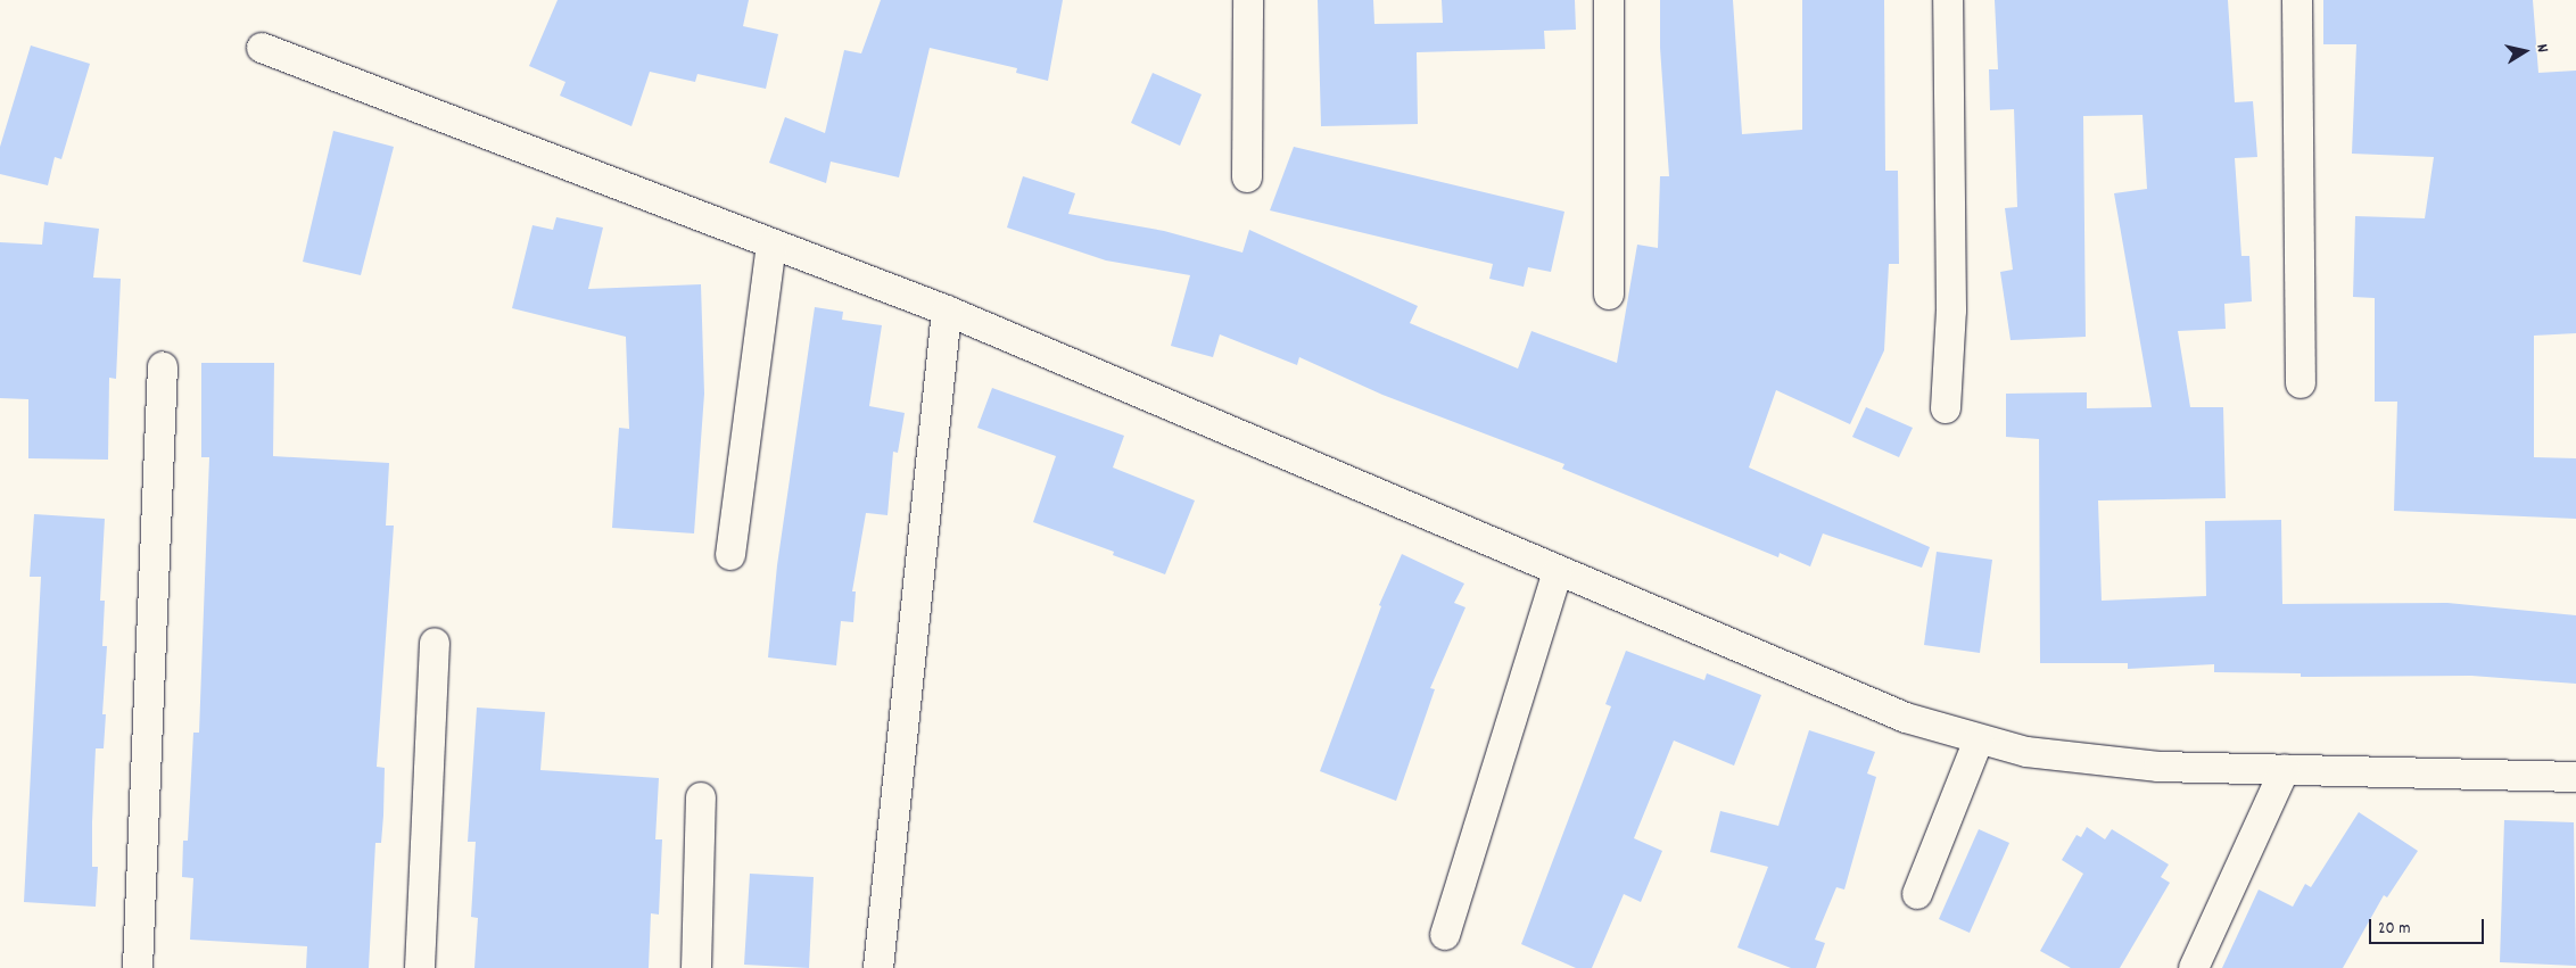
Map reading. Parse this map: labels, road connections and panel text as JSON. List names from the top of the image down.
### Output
{
  "scale_bar": "20 m",
  "north": "right"
}
